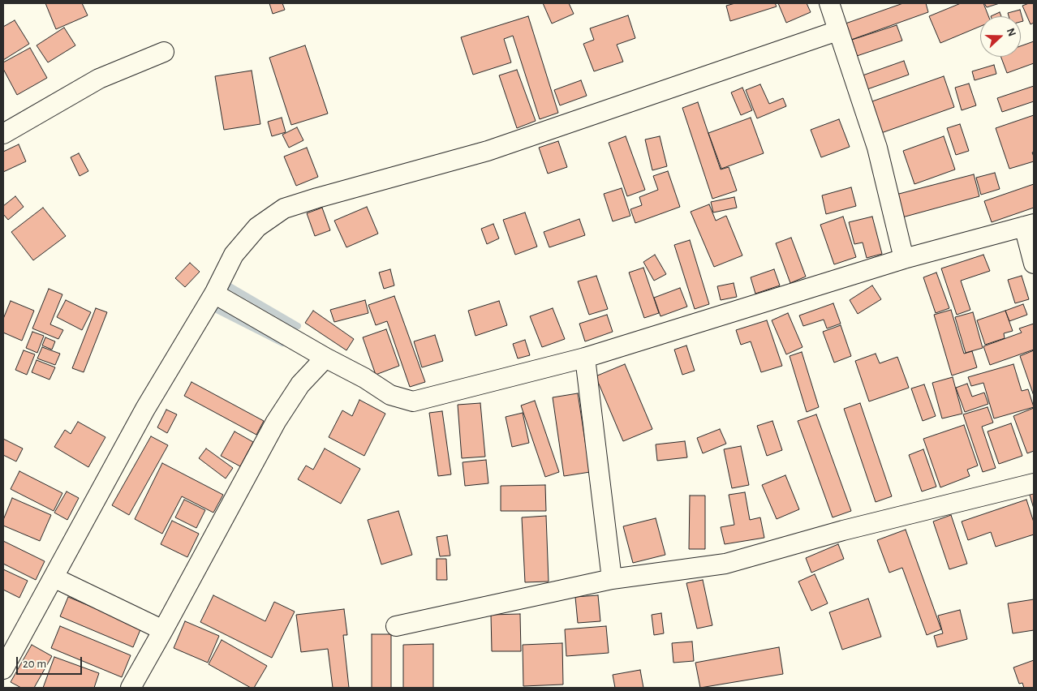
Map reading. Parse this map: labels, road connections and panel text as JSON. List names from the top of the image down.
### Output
{
  "scale_bar": "20 m",
  "north": "right"
}
